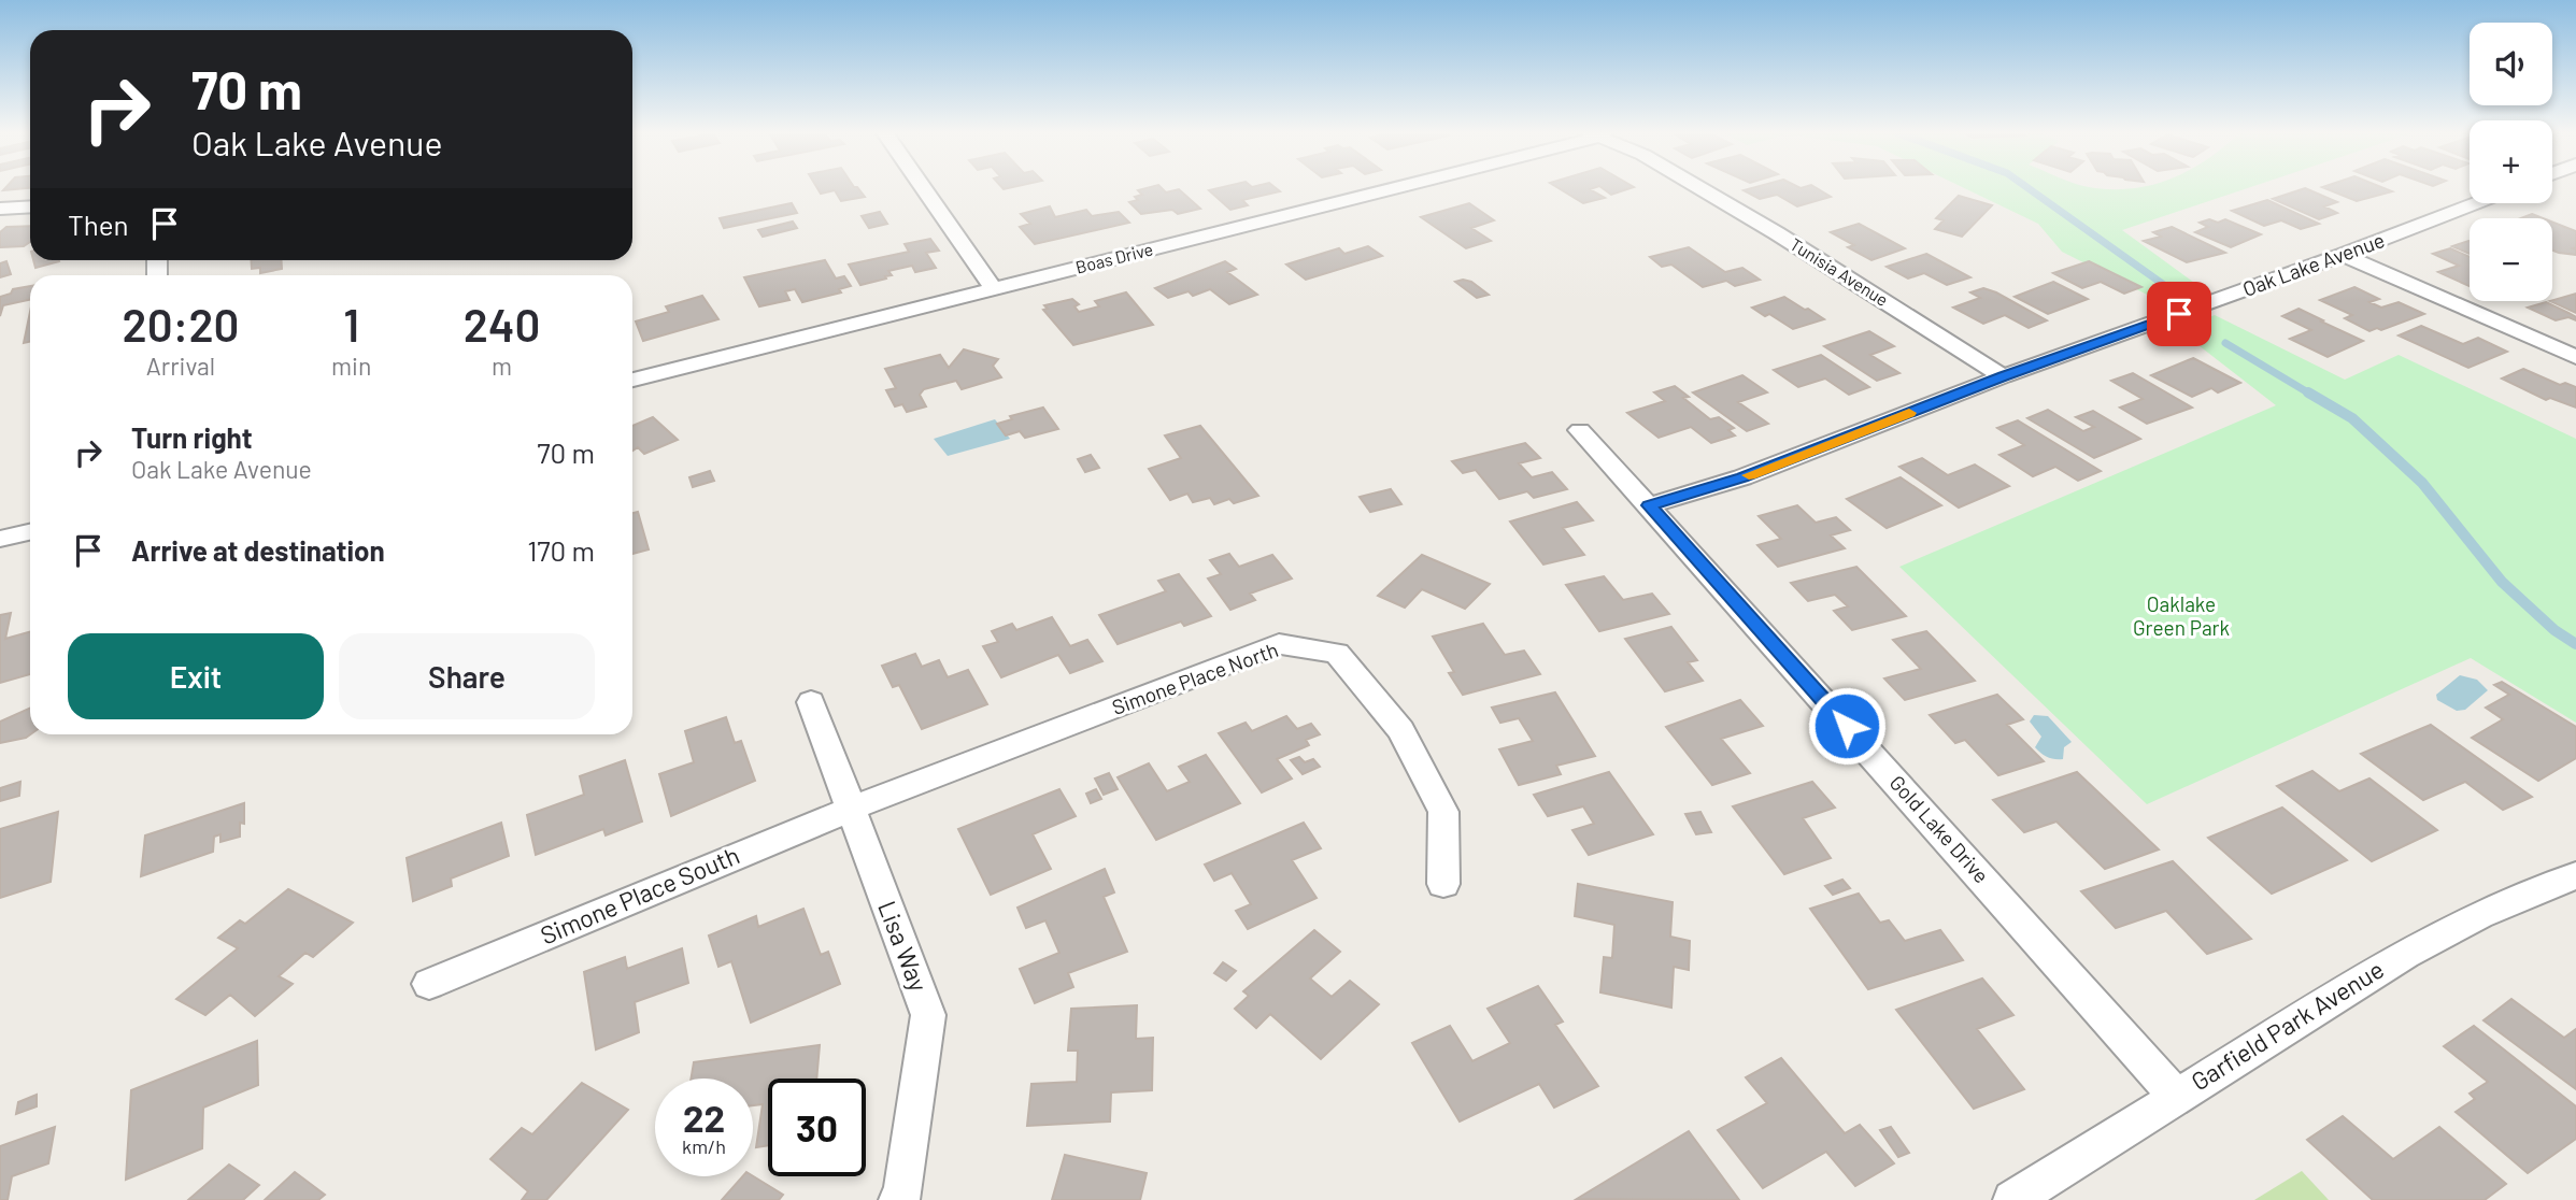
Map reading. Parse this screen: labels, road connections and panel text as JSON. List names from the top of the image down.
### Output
{
  "streets": {
    "street": [
      "Boas Drive",
      "Oak Lake Avenue",
      "Tunisia Avenue",
      "Simone Place North",
      "Gold Lake Drive",
      "Simone Place South",
      "Lisa Way",
      "Garfield Park Avenue"
    ]
  },
  "crossings": [
    ["Oak Lake Avenue", "Tunisia Avenue"],
    ["Oak Lake Avenue", "Gold Lake Drive"],
    ["Simone Place North", "Simone Place South"],
    ["Simone Place North", "Lisa Way"],
    ["Gold Lake Drive", "Garfield Park Avenue"],
    ["Simone Place South", "Lisa Way"]
  ],
  "parks": ["Oaklake Green Park"],
  "page": {
    "map_buttons": ["+", "−"],
    "turn": ["70 m", "Oak Lake Avenue"],
    "then": "Then",
    "eta": [
      "20:20",
      "Arrival",
      "1",
      "min",
      "240",
      "m"
    ],
    "list": [
      {
        "name": "Turn right",
        "note": "Oak Lake Avenue",
        "value": "70 m"
      },
      {
        "name": "Arrive at destination",
        "value": "170 m"
      }
    ],
    "buttons": ["Exit", "Share"],
    "speed": "22 km/h",
    "limit": "30"
  }
}
